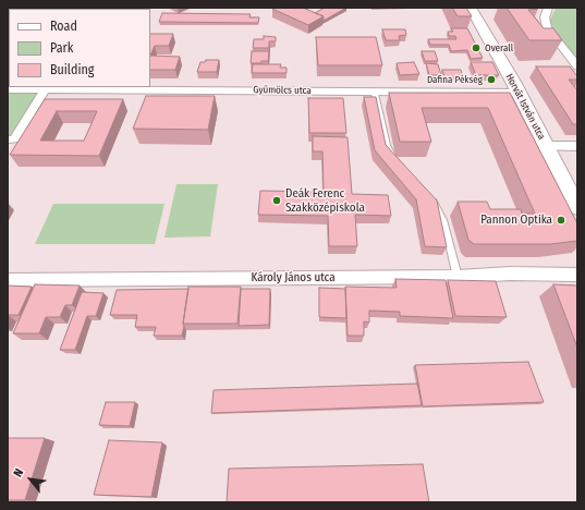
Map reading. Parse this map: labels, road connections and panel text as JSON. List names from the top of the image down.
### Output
{
  "streets": {
    "main road": ["Horvát István utca"],
    "street": ["Gyümölcs utca", "Károly János utca"]
  },
  "crossings": [
    ["Gyümölcs utca", "Horvát István utca"]
  ],
  "places": [
    "Overall",
    "Dafina Pékség",
    "Deák Ferenc Szakközépiskola",
    "Pannon Optika"
  ],
  "legend": ["Road", "Park", "Building"],
  "north": "top left"
}
